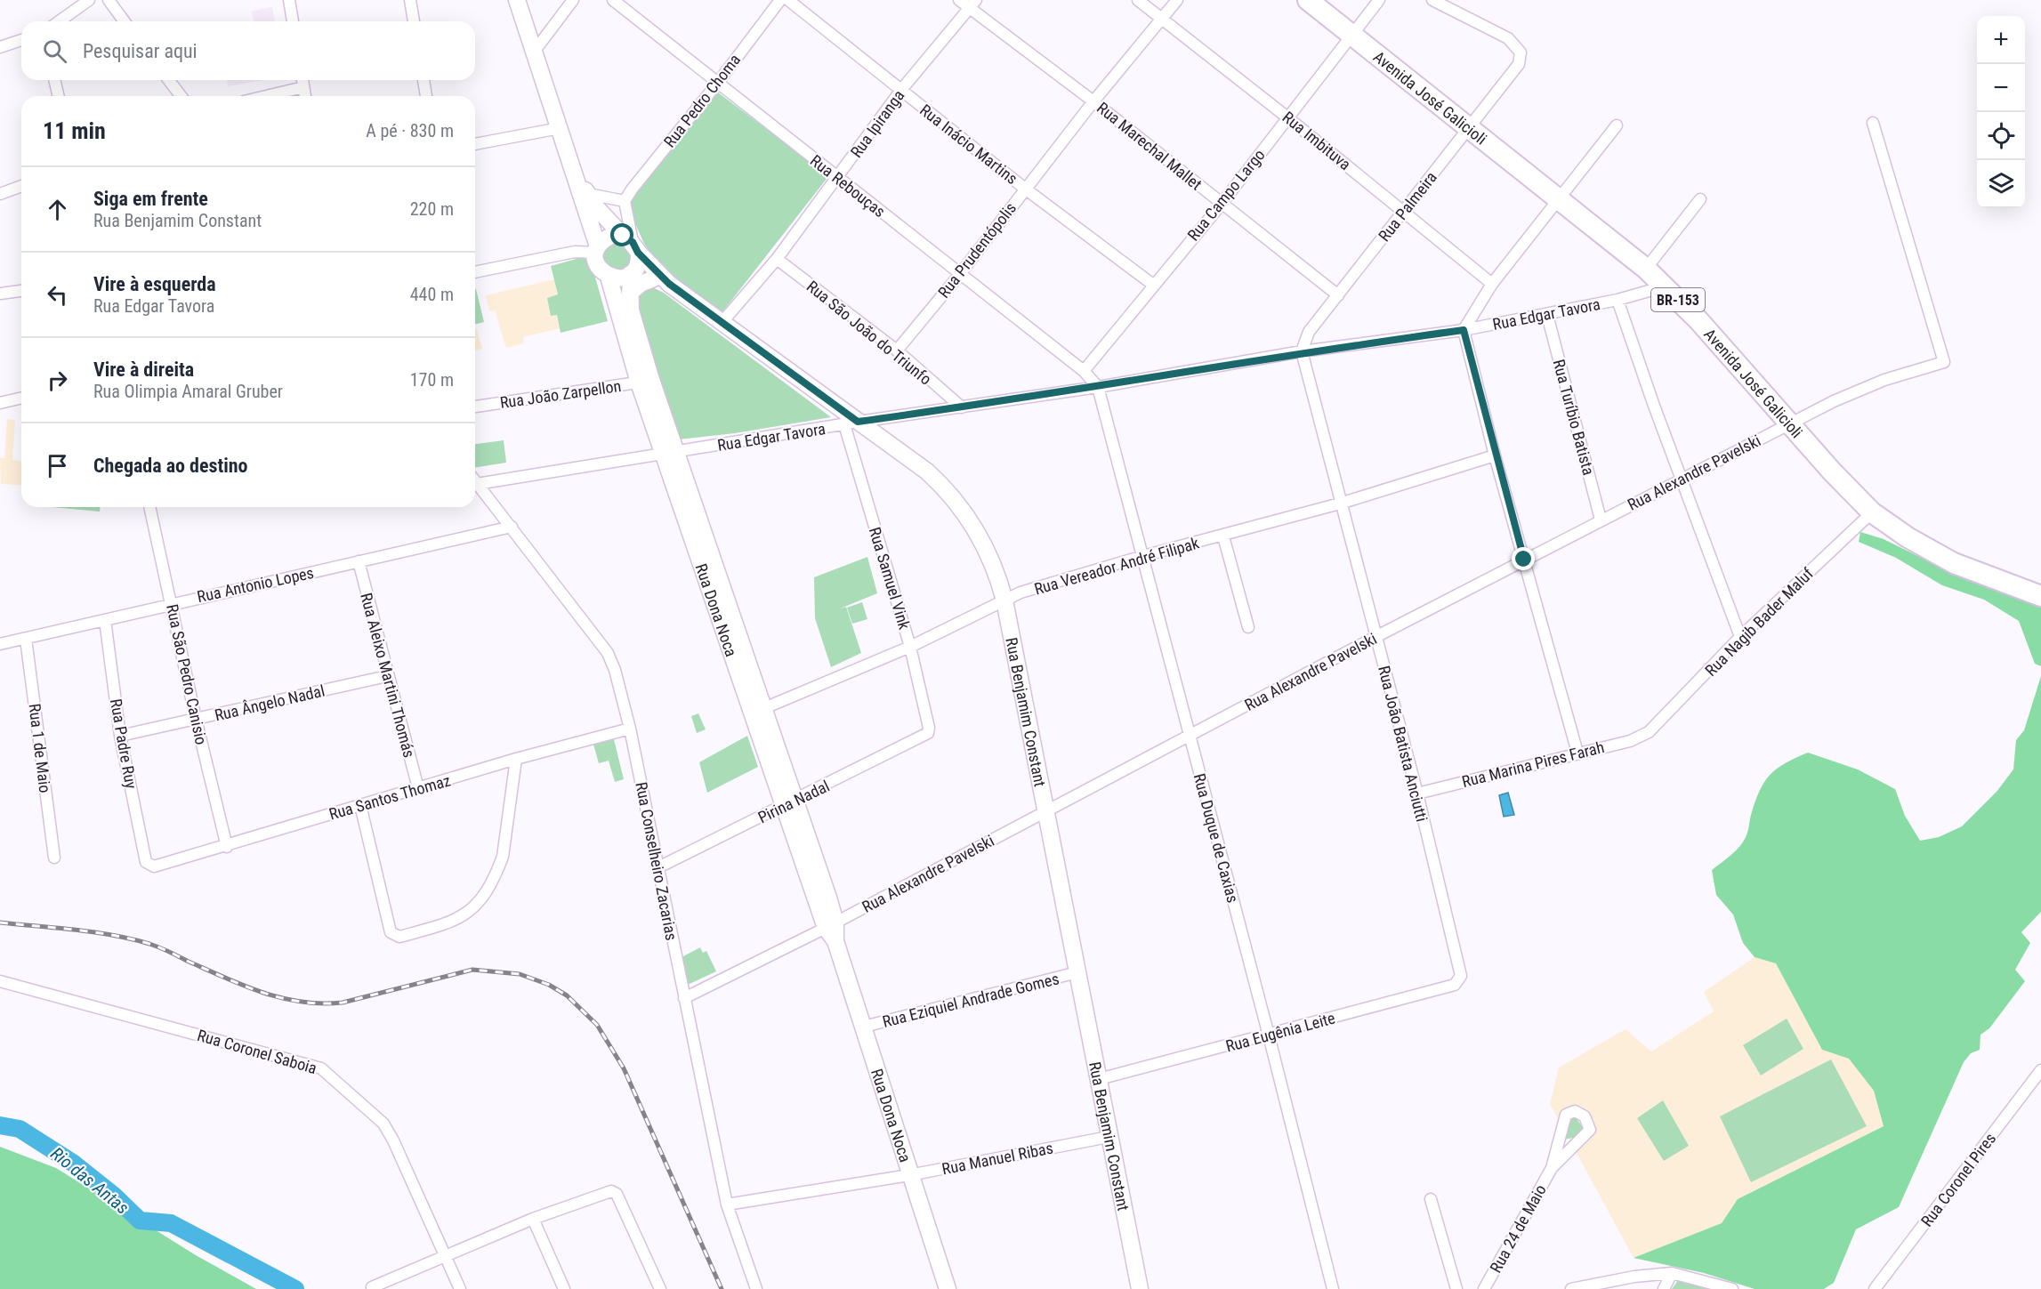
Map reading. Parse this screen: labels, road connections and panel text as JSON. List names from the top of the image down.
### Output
{
  "streets": {
    "highway": ["Avenida José Galicioli", "BR-153"],
    "main road": ["Rua Dona Noca", "Rua Benjamim Constant"],
    "street": [
      "Rua Pedro Choma",
      "Rua Ipiranga",
      "Rua Imbituva",
      "Rua Inácio Martins",
      "Rua Marechal Mallet",
      "Rua Rebouças",
      "Rua Campo Largo",
      "Rua Palmeira",
      "Rua Prudentópolis",
      "Rua Edgar Tavora",
      "Rua São João do Triunfo",
      "Rua João Zarpellon",
      "Rua Turíbio Batista",
      "Rua Alexandre Pavelski",
      "Rua Vereador André Filipak",
      "Rua Samuel Vink",
      "Rua Antonio Lopes",
      "Rua Nagib Bader Maluf",
      "Rua São Pedro Canisio",
      "Rua Aleixo Martini Thomás",
      "Rua Ângelo Nadal",
      "Rua Padre Ruy",
      "Rua João Batista Anciutti",
      "Rua 1 de Maio",
      "Rua Marina Pires Farah",
      "Rua Santos Thomaz",
      "Pirina Nadal",
      "Rua Duque de Caxias",
      "Rua Conselheiro Zacarias",
      "Rua Eziquiel Andrade Gomes",
      "Rua Eugênia Leite",
      "Rua Coronel Saboia",
      "Rua Manuel Ribas",
      "Rua Coronel Pires",
      "Rua 24 de Maio"
    ]
  },
  "crossings": [
    ["Avenida José Galicioli", "Rua Campo Largo"],
    ["Avenida José Galicioli", "Rua Palmeira"],
    ["Avenida José Galicioli", "Rua Edgar Tavora"],
    ["Avenida José Galicioli", "Rua Alexandre Pavelski"],
    ["Avenida José Galicioli", "Rua Nagib Bader Maluf"],
    ["Rua Pedro Choma", "Rua Rebouças"],
    ["Rua Ipiranga", "Rua Inácio Martins"],
    ["Rua Ipiranga", "Rua Marechal Mallet"],
    ["Rua Ipiranga", "Rua Rebouças"],
    ["Rua Ipiranga", "Rua São João do Triunfo"],
    ["Rua Ipiranga", "Rua Benjamim Constant"],
    ["Rua Imbituva", "Rua Campo Largo"],
    ["Rua Imbituva", "Rua Palmeira"],
    ["Rua Imbituva", "Rua Prudentópolis"],
    ["Rua Inácio Martins", "Rua Campo Largo"],
    ["Rua Inácio Martins", "Rua Prudentópolis"],
    ["Rua Marechal Mallet", "Rua Campo Largo"],
    ["Rua Marechal Mallet", "Rua Palmeira"],
    ["Rua Marechal Mallet", "Rua Prudentópolis"],
    ["Rua Rebouças", "Rua Campo Largo"],
    ["Rua Rebouças", "Rua Prudentópolis"],
    ["Rua Palmeira", "Rua Edgar Tavora"],
    ["Rua Palmeira", "Rua João Batista Anciutti"],
    ["Rua Prudentópolis", "Rua São João do Triunfo"],
    ["Rua Edgar Tavora", "Rua São João do Triunfo"],
    ["Rua Edgar Tavora", "Rua Turíbio Batista"],
    ["Rua Edgar Tavora", "Rua Samuel Vink"],
    ["Rua Edgar Tavora", "Rua Dona Noca"],
    ["Rua Edgar Tavora", "Rua Benjamim Constant"],
    ["Rua Edgar Tavora", "Rua João Batista Anciutti"],
    ["Rua Edgar Tavora", "Rua Duque de Caxias"],
    ["Rua Edgar Tavora", "Rua Conselheiro Zacarias"],
    ["Rua João Zarpellon", "Rua Dona Noca"],
    ["Rua Turíbio Batista", "Rua Alexandre Pavelski"],
    ["Rua Alexandre Pavelski", "Rua Dona Noca"],
    ["Rua Alexandre Pavelski", "Rua Benjamim Constant"],
    ["Rua Alexandre Pavelski", "Rua João Batista Anciutti"],
    ["Rua Alexandre Pavelski", "Rua Duque de Caxias"],
    ["Rua Alexandre Pavelski", "Rua Conselheiro Zacarias"],
    ["Rua Vereador André Filipak", "Rua Samuel Vink"],
    ["Rua Vereador André Filipak", "Rua Dona Noca"],
    ["Rua Vereador André Filipak", "Rua Benjamim Constant"],
    ["Rua Vereador André Filipak", "Rua João Batista Anciutti"],
    ["Rua Vereador André Filipak", "Rua Duque de Caxias"],
    ["Rua Samuel Vink", "Rua Benjamim Constant"],
    ["Rua Samuel Vink", "Pirina Nadal"],
    ["Rua Antonio Lopes", "Rua São Pedro Canisio"],
    ["Rua Antonio Lopes", "Rua Aleixo Martini Thomás"],
    ["Rua Antonio Lopes", "Rua Padre Ruy"],
    ["Rua Antonio Lopes", "Rua 1 de Maio"],
    ["Rua Antonio Lopes", "Rua Conselheiro Zacarias"],
    ["Rua Dona Noca", "Rua Benjamim Constant"],
    ["Rua Dona Noca", "Pirina Nadal"],
    ["Rua Dona Noca", "Rua Eziquiel Andrade Gomes"],
    ["Rua Dona Noca", "Rua Manuel Ribas"],
    ["Rua Nagib Bader Maluf", "Rua Marina Pires Farah"],
    ["Rua São Pedro Canisio", "Rua Ângelo Nadal"],
    ["Rua São Pedro Canisio", "Rua Santos Thomaz"],
    ["Rua Aleixo Martini Thomás", "Rua Ângelo Nadal"],
    ["Rua Aleixo Martini Thomás", "Rua Santos Thomaz"],
    ["Rua Ângelo Nadal", "Rua Padre Ruy"],
    ["Rua Benjamim Constant", "Rua Eziquiel Andrade Gomes"],
    ["Rua Benjamim Constant", "Rua Eugênia Leite"],
    ["Rua Benjamim Constant", "Rua Manuel Ribas"],
    ["Rua Padre Ruy", "Rua Santos Thomaz"],
    ["Rua João Batista Anciutti", "Rua Marina Pires Farah"],
    ["Rua João Batista Anciutti", "Rua Eugênia Leite"],
    ["Rua Santos Thomaz", "Rua Conselheiro Zacarias"],
    ["Pirina Nadal", "Rua Conselheiro Zacarias"],
    ["Rua Duque de Caxias", "Rua Eugênia Leite"],
    ["Rua Conselheiro Zacarias", "Rua Manuel Ribas"]
  ],
  "water": ["Rio das Antas"],
  "page": {
    "map_buttons": ["+", "−"],
    "search": "Pesquisar aqui",
    "heading": ["11 min", "A pé · 830 m"],
    "list": [
      ["Siga em frente", "Rua Benjamim Constant", "220 m"],
      ["Vire à esquerda", "Rua Edgar Tavora", "440 m"],
      ["Vire à direita", "Rua Olimpia Amaral Gruber", "170 m"],
      "Chegada ao destino"
    ]
  }
}
